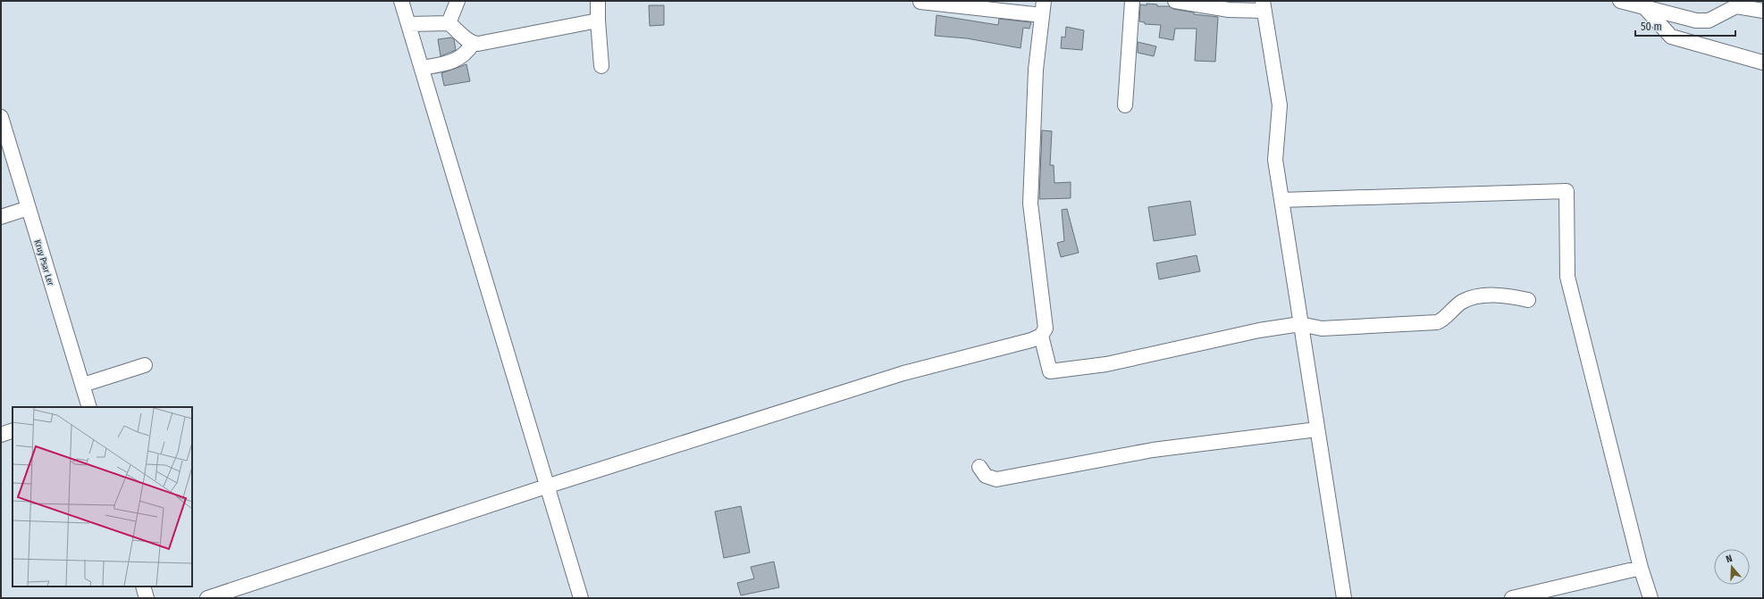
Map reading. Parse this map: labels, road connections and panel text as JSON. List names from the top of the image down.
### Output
{
  "streets": {
    "street": ["Kruy Psar Ler"]
  },
  "scale_bar": "50 m",
  "north": "top"
}
